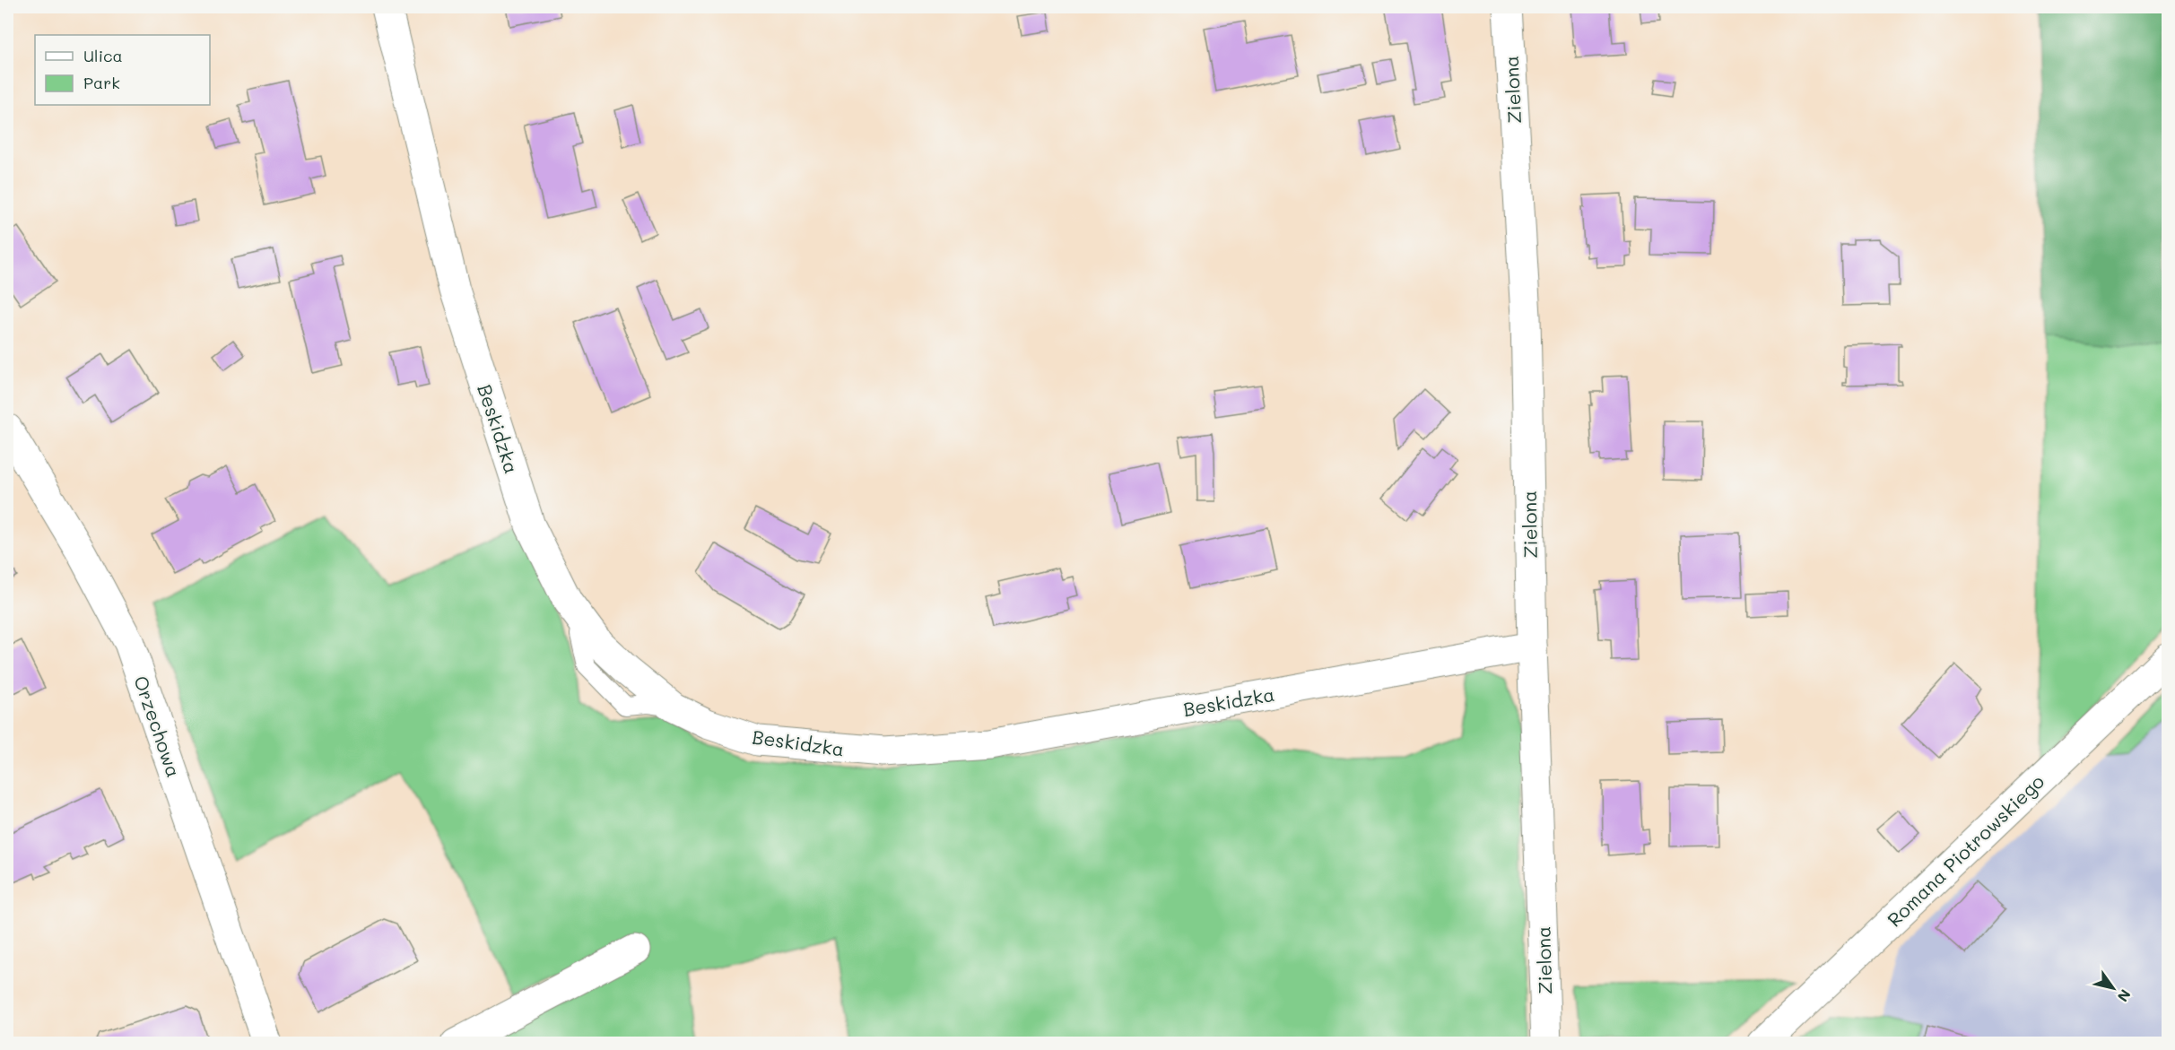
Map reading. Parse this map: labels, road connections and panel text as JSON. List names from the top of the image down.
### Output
{
  "streets": {
    "street": [
      "Zielona",
      "Beskidzka",
      "Orzechowa",
      "Romana Piotrowskiego"
    ]
  },
  "crossings": [
    ["Zielona", "Beskidzka"]
  ],
  "legend": ["Ulica", "Park"],
  "north": "bottom right"
}
